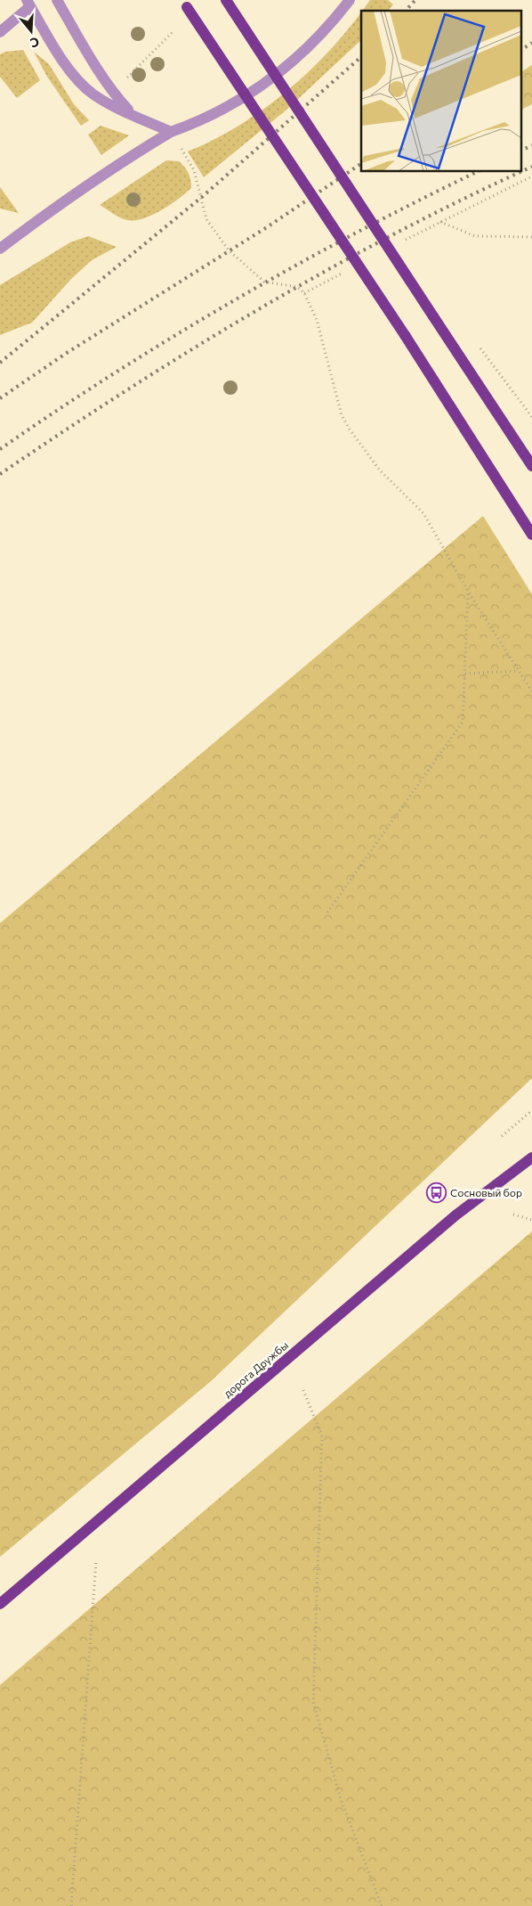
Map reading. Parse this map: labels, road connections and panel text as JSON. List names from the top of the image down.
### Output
{
  "streets": {
    "main road": ["дорога Дружбы"]
  },
  "places": {
    "bus stop": ["Сосновый бор"]
  },
  "north": "bottom"
}
